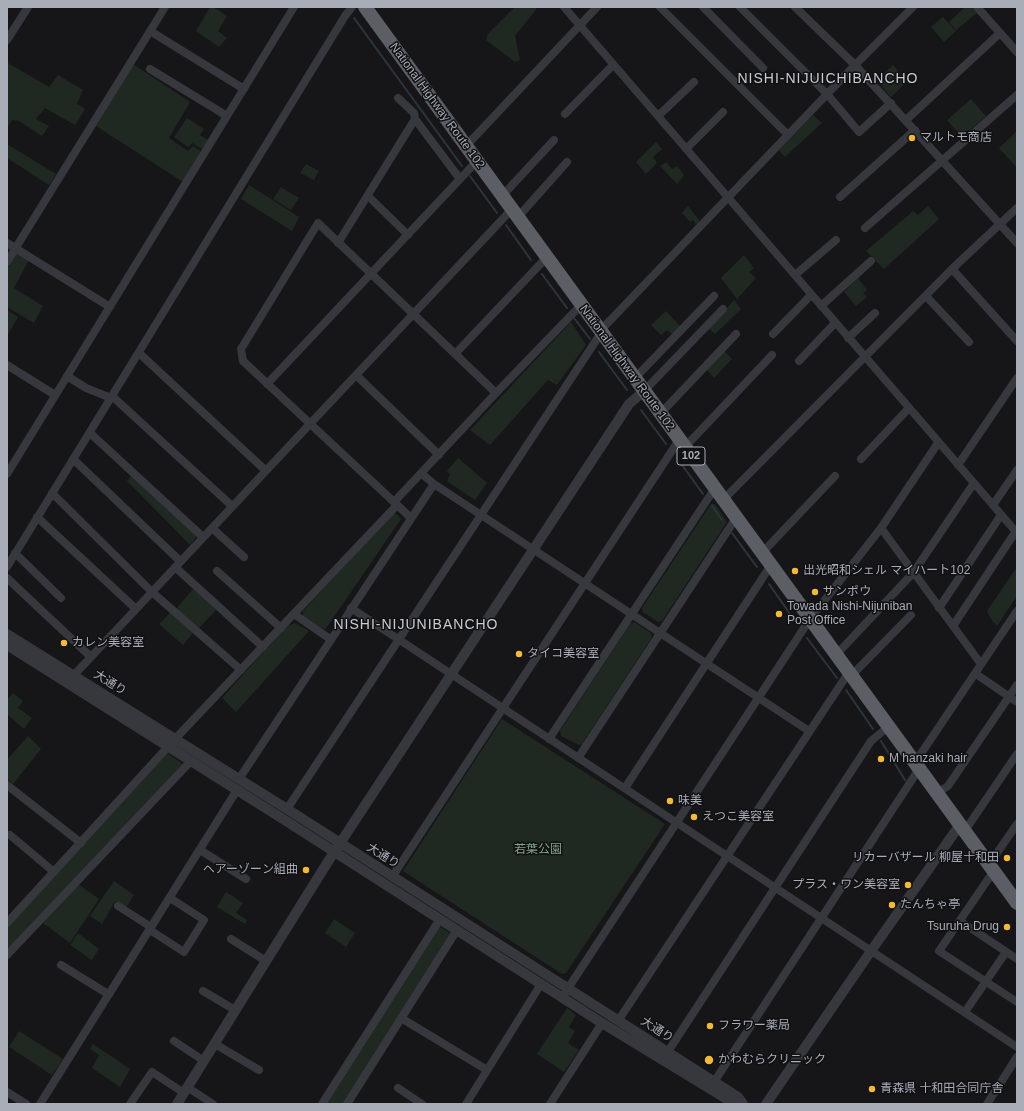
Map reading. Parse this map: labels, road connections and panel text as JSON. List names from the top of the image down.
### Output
{
  "streets": {
    "highway": ["National Highway Route 102", "102"],
    "street": ["大通り"]
  },
  "districts": ["NISHI-NIJUICHIBANCHO", "NISHI-NIJUNIBANCHO"],
  "parks": ["若葉公園"],
  "places": [
    "マルトモ商店",
    "出光昭和シェル マイハート102",
    "サンポウ",
    "Towada Nishi-Nijuniban Post Office",
    "カレン美容室",
    "タイコ美容室",
    "M hanzaki hair",
    "味美",
    "えつこ美容室",
    "リカーバザール 柳屋十和田",
    "ヘアーゾーン組曲",
    "プラス・ワン美容室",
    "たんちゃ亭",
    "Tsuruha Drug",
    "フラワー薬局",
    "かわむらクリニック",
    "青森県 十和田合同庁舎"
  ]
}
